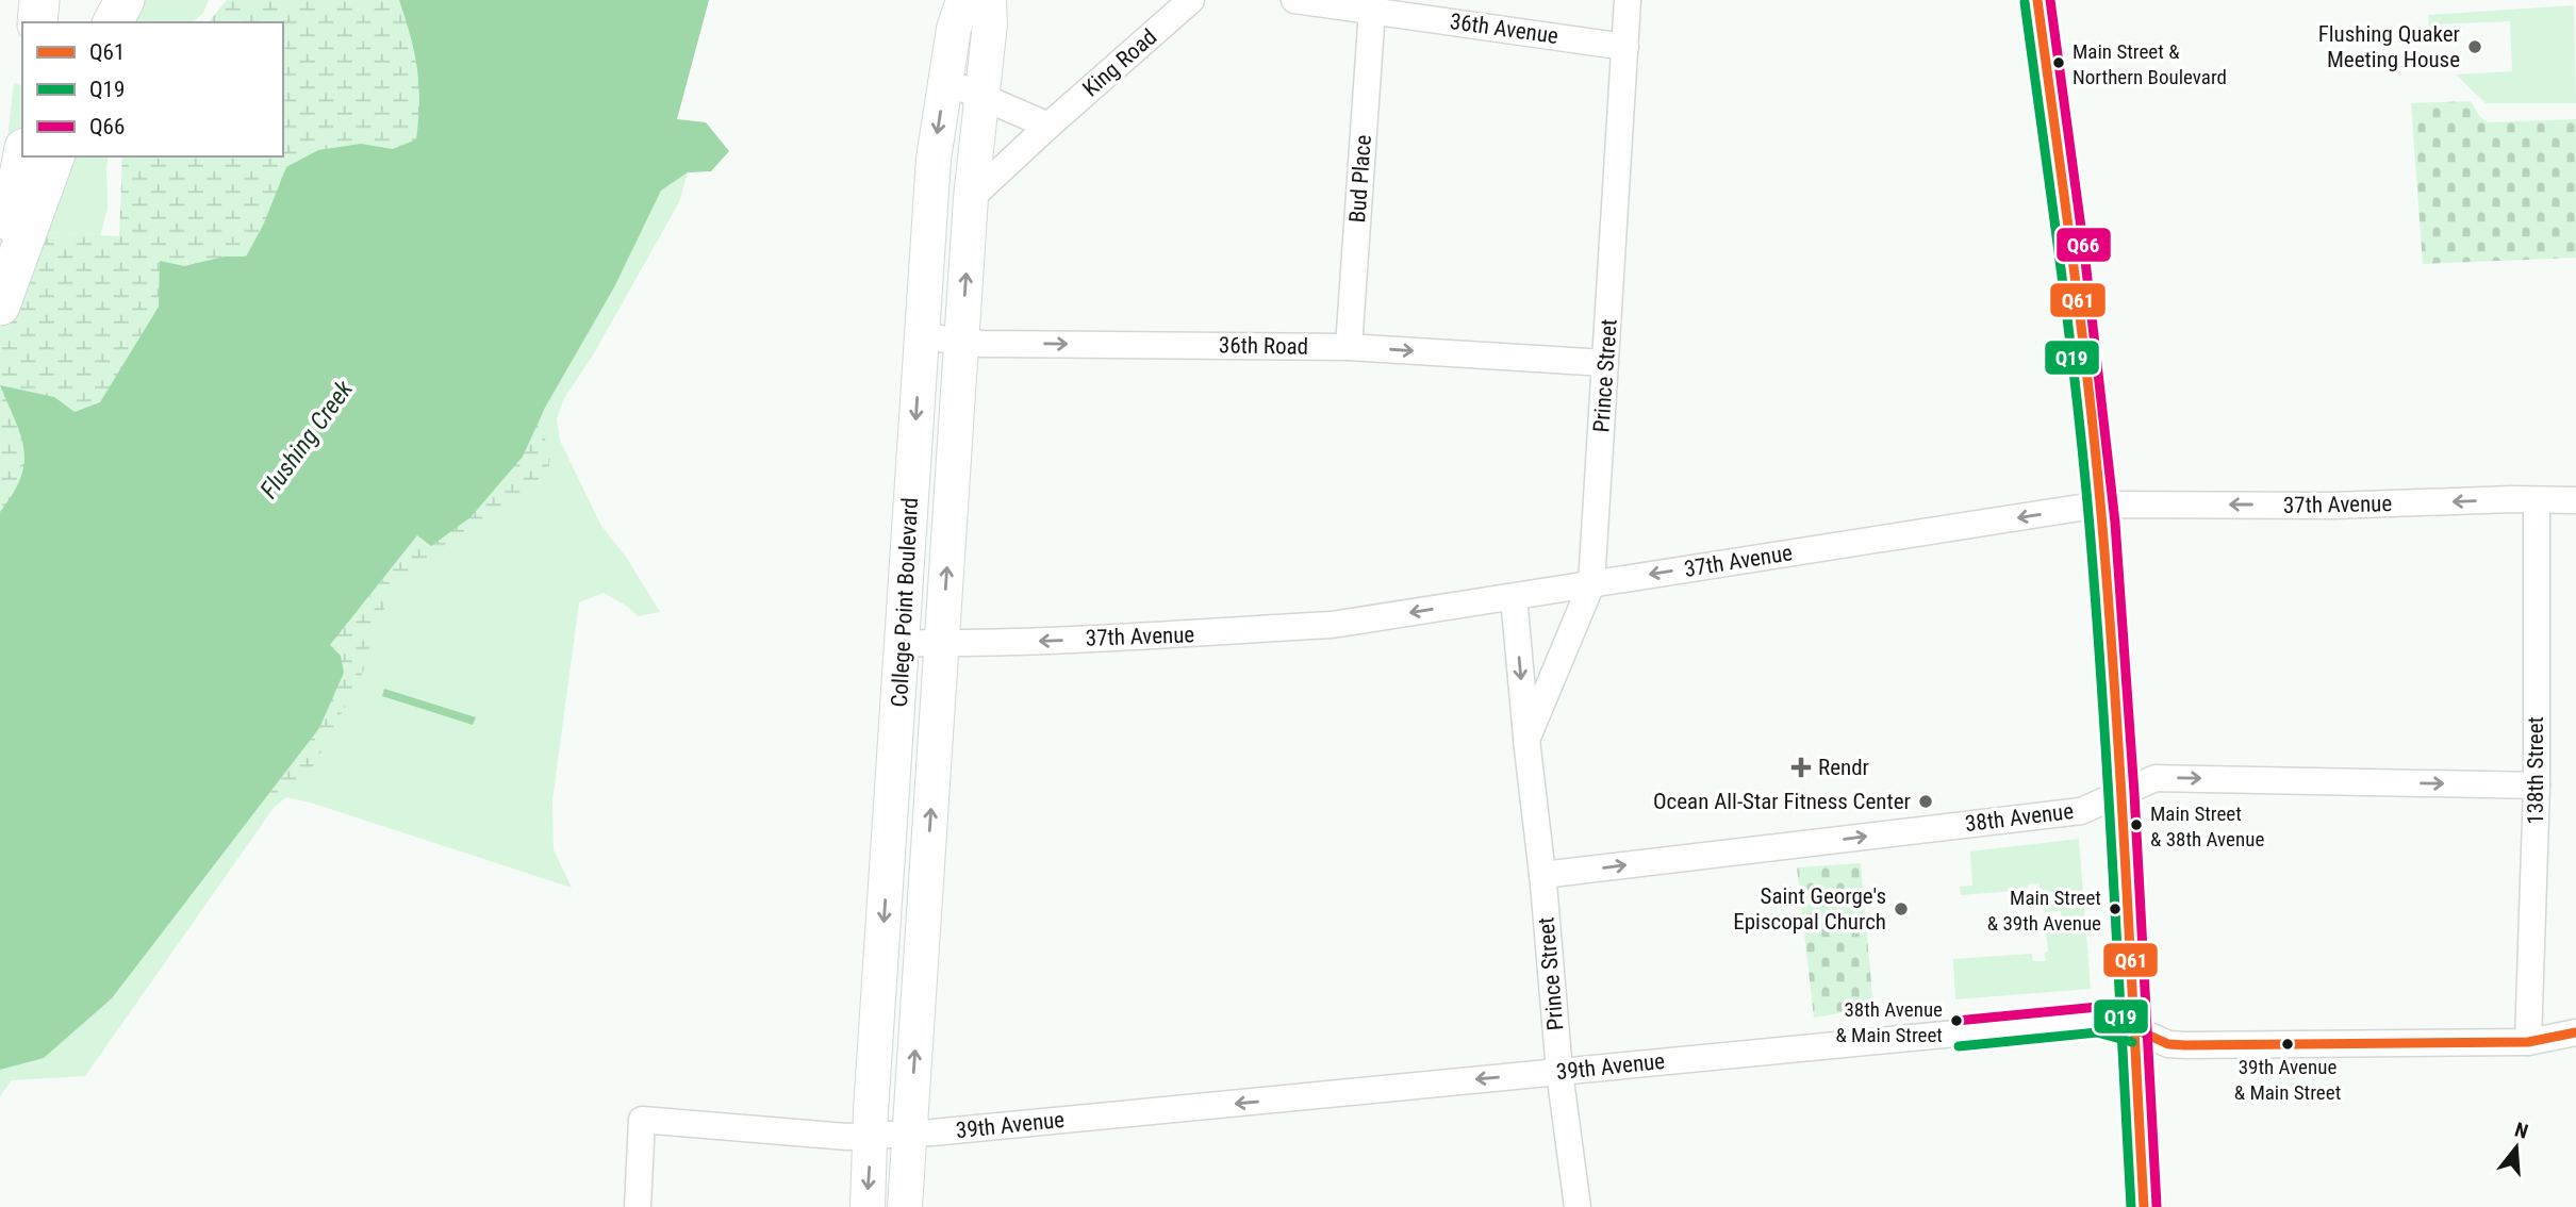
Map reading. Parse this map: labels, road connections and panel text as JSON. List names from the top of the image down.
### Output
{
  "streets": {
    "main road": ["College Point Boulevard"],
    "street": [
      "36th Avenue",
      "King Road",
      "Bud Place",
      "36th Road",
      "Prince Street",
      "37th Avenue",
      "138th Street",
      "38th Avenue",
      "39th Avenue"
    ]
  },
  "crossings": [
    ["36th Avenue", "Bud Place"],
    ["36th Avenue", "Prince Street"],
    ["King Road", "College Point Boulevard"],
    ["Bud Place", "36th Road"],
    ["36th Road", "Prince Street"],
    ["36th Road", "College Point Boulevard"],
    ["Prince Street", "37th Avenue"],
    ["Prince Street", "38th Avenue"],
    ["Prince Street", "39th Avenue"],
    ["37th Avenue", "College Point Boulevard"],
    ["37th Avenue", "138th Street"],
    ["College Point Boulevard", "39th Avenue"],
    ["138th Street", "38th Avenue"],
    ["138th Street", "39th Avenue"]
  ],
  "one_way": ["36th Road", "37th Avenue", "38th Avenue"],
  "water": ["Flushing Creek"],
  "places": {
    "other": [
      "Flushing Quaker Meeting House",
      "Main Street & Northern Boulevard",
      "Ocean All-Star Fitness Center",
      "Main Street & 38th Avenue",
      "Saint George's Episcopal Church",
      "Main Street & 39th Avenue",
      "38th Avenue & Main Street",
      "39th Avenue & Main Street"
    ],
    "health": ["Rendr"]
  },
  "lines": ["transit line Q61", "transit line Q66", "transit line Q19"],
  "legend": ["Q61", "Q19", "Q66"],
  "north": "top"
}
